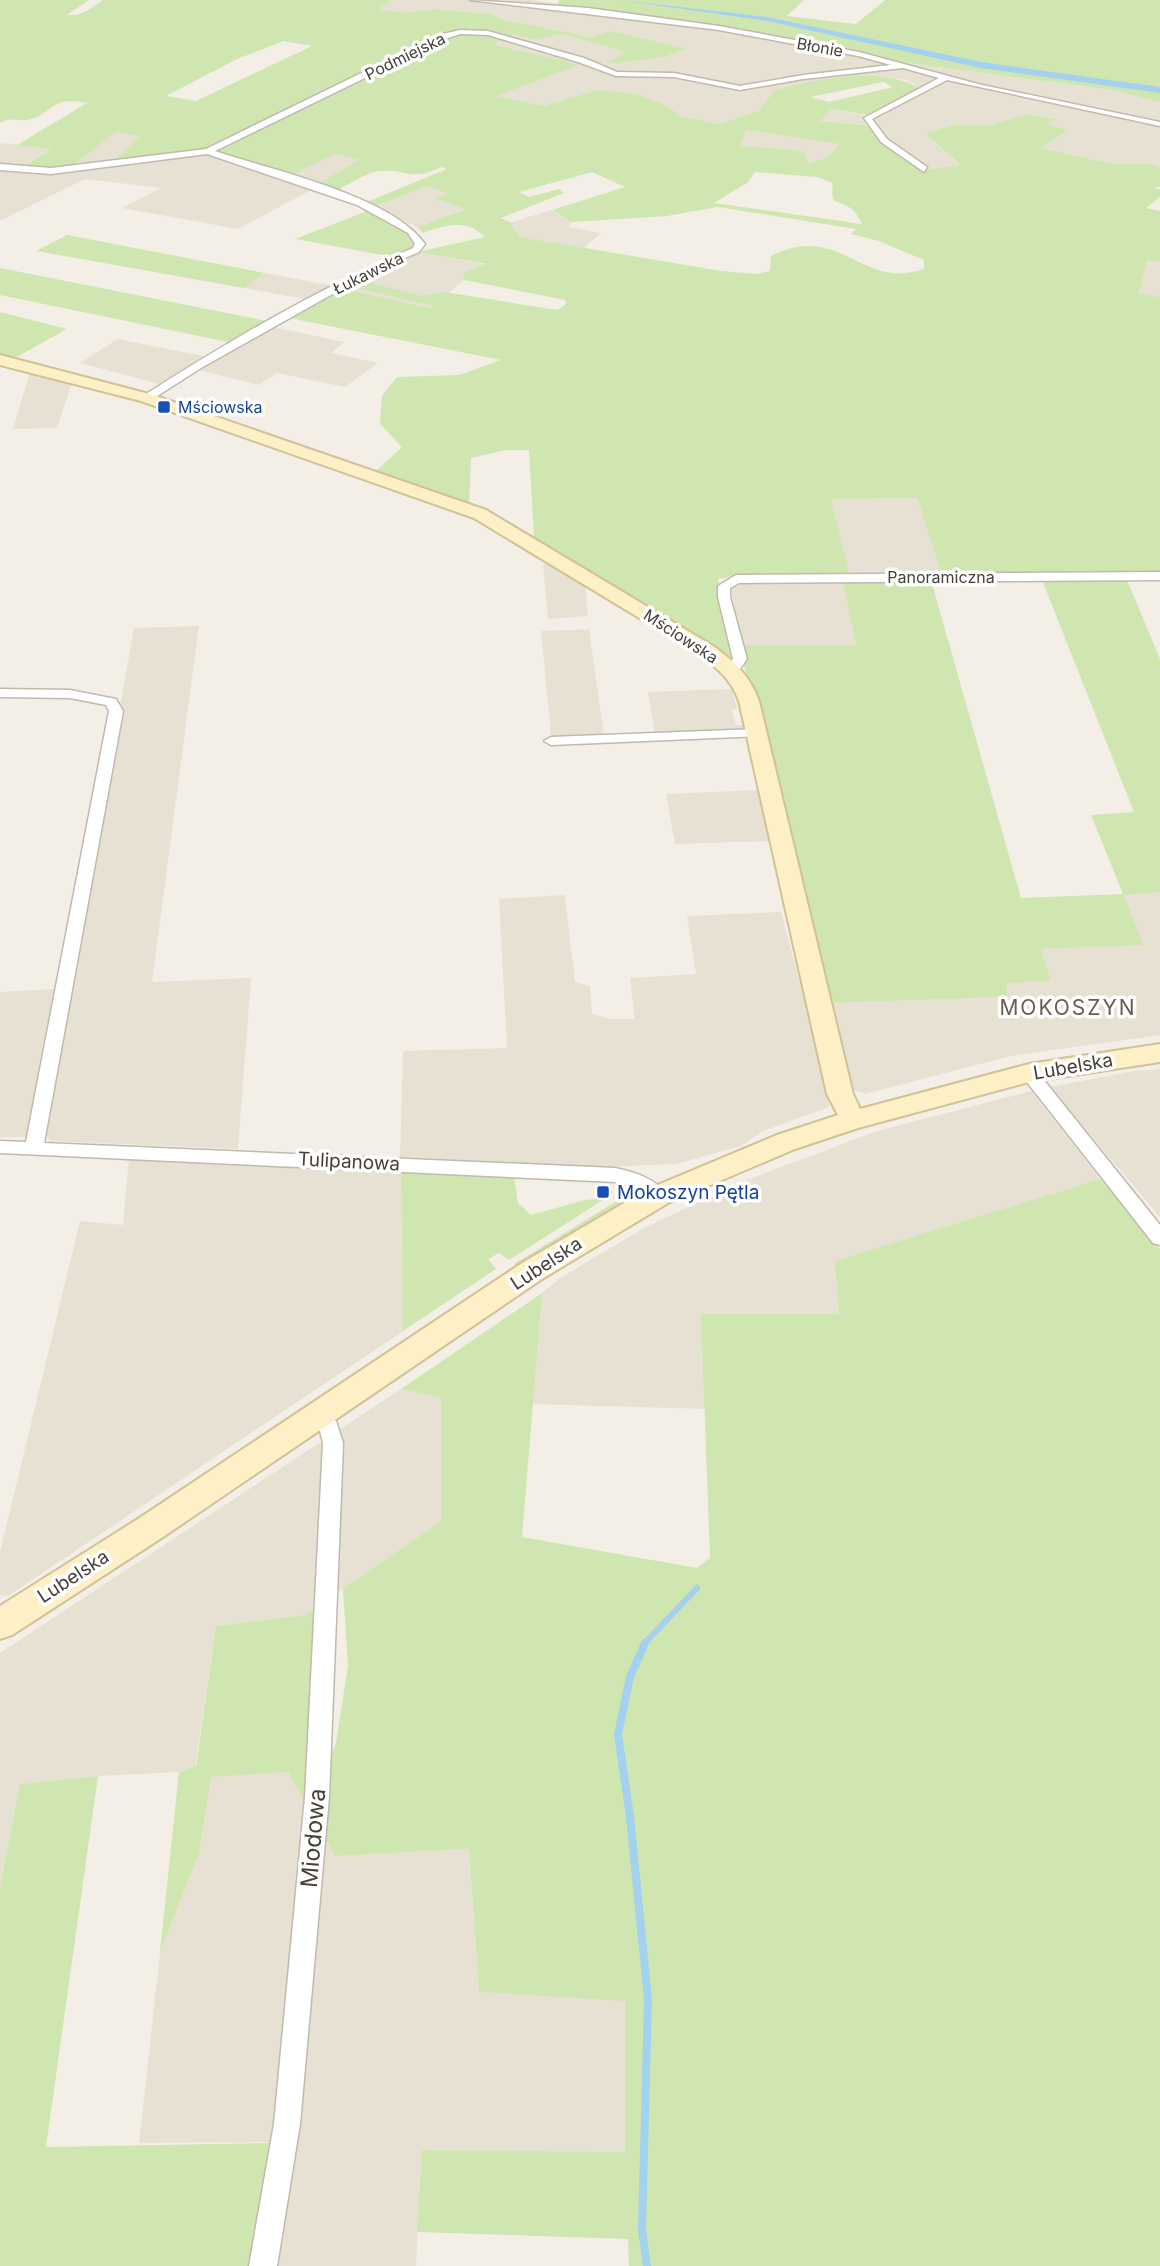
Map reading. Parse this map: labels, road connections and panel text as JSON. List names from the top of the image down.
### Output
{
  "streets": {
    "street": [
      "Błonie",
      "Podmiejska",
      "Łukawska",
      "Panoramiczna",
      "Mściowska",
      "Lubelska",
      "Tulipanowa",
      "Miodowa"
    ]
  },
  "crossings": [
    ["Błonie", "Podmiejska"],
    ["Podmiejska", "Łukawska"],
    ["Łukawska", "Mściowska"],
    ["Panoramiczna", "Mściowska"],
    ["Mściowska", "Lubelska"],
    ["Lubelska", "Tulipanowa"],
    ["Lubelska", "Miodowa"]
  ],
  "districts": ["MOKOSZYN"],
  "places": {
    "transit": ["Mściowska", "Mokoszyn Pętla"]
  }
}
